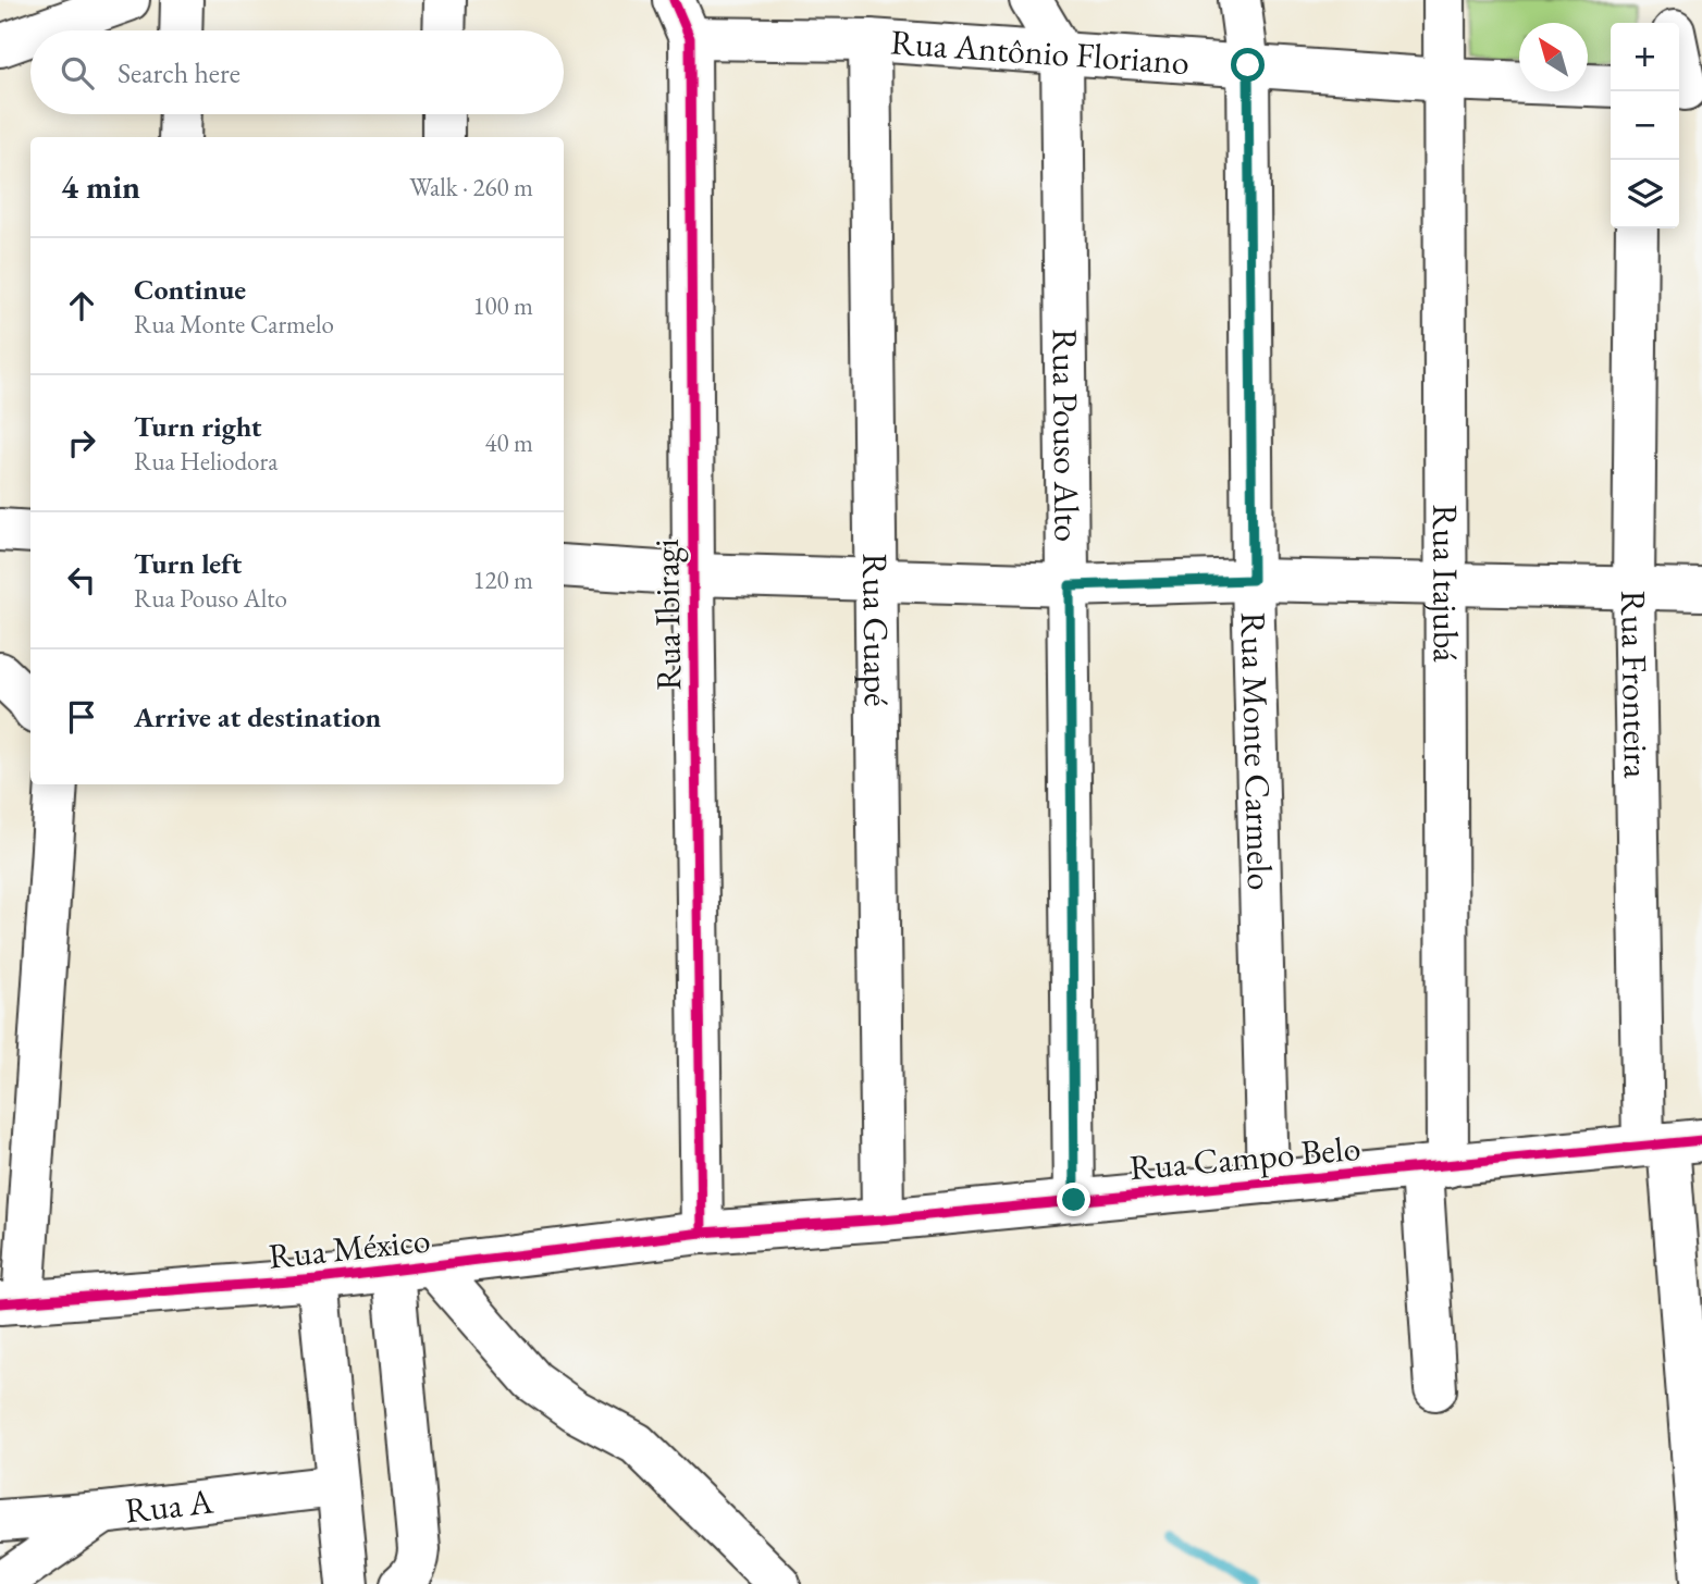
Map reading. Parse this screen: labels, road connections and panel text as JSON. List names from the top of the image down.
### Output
{
  "streets": {
    "street": [
      "Rua Antônio Floriano",
      "Rua Pouso Alto",
      "Rua Itajubá",
      "Rua Ibiragi",
      "Rua Guapé",
      "Rua Fronteira",
      "Rua Monte Carmelo",
      "Rua Campo Belo",
      "Rua México",
      "Rua A"
    ]
  },
  "crossings": [
    ["Rua Antônio Floriano", "Rua Pouso Alto"],
    ["Rua Antônio Floriano", "Rua Itajubá"],
    ["Rua Antônio Floriano", "Rua Ibiragi"],
    ["Rua Antônio Floriano", "Rua Guapé"],
    ["Rua Antônio Floriano", "Rua Monte Carmelo"],
    ["Rua Pouso Alto", "Rua Campo Belo"],
    ["Rua Itajubá", "Rua Campo Belo"],
    ["Rua Ibiragi", "Rua Campo Belo"],
    ["Rua Ibiragi", "Rua México"],
    ["Rua Guapé", "Rua Campo Belo"],
    ["Rua Fronteira", "Rua Campo Belo"],
    ["Rua Monte Carmelo", "Rua Campo Belo"],
    ["Rua Campo Belo", "Rua México"]
  ],
  "north": "top left",
  "page": {
    "map_buttons": ["+", "−"],
    "search": "Search here",
    "heading": ["4 min", "Walk · 260 m"],
    "list": [
      ["Continue", "Rua Monte Carmelo", "100 m"],
      ["Turn right", "Rua Heliodora", "40 m"],
      ["Turn left", "Rua Pouso Alto", "120 m"],
      "Arrive at destination"
    ]
  }
}
